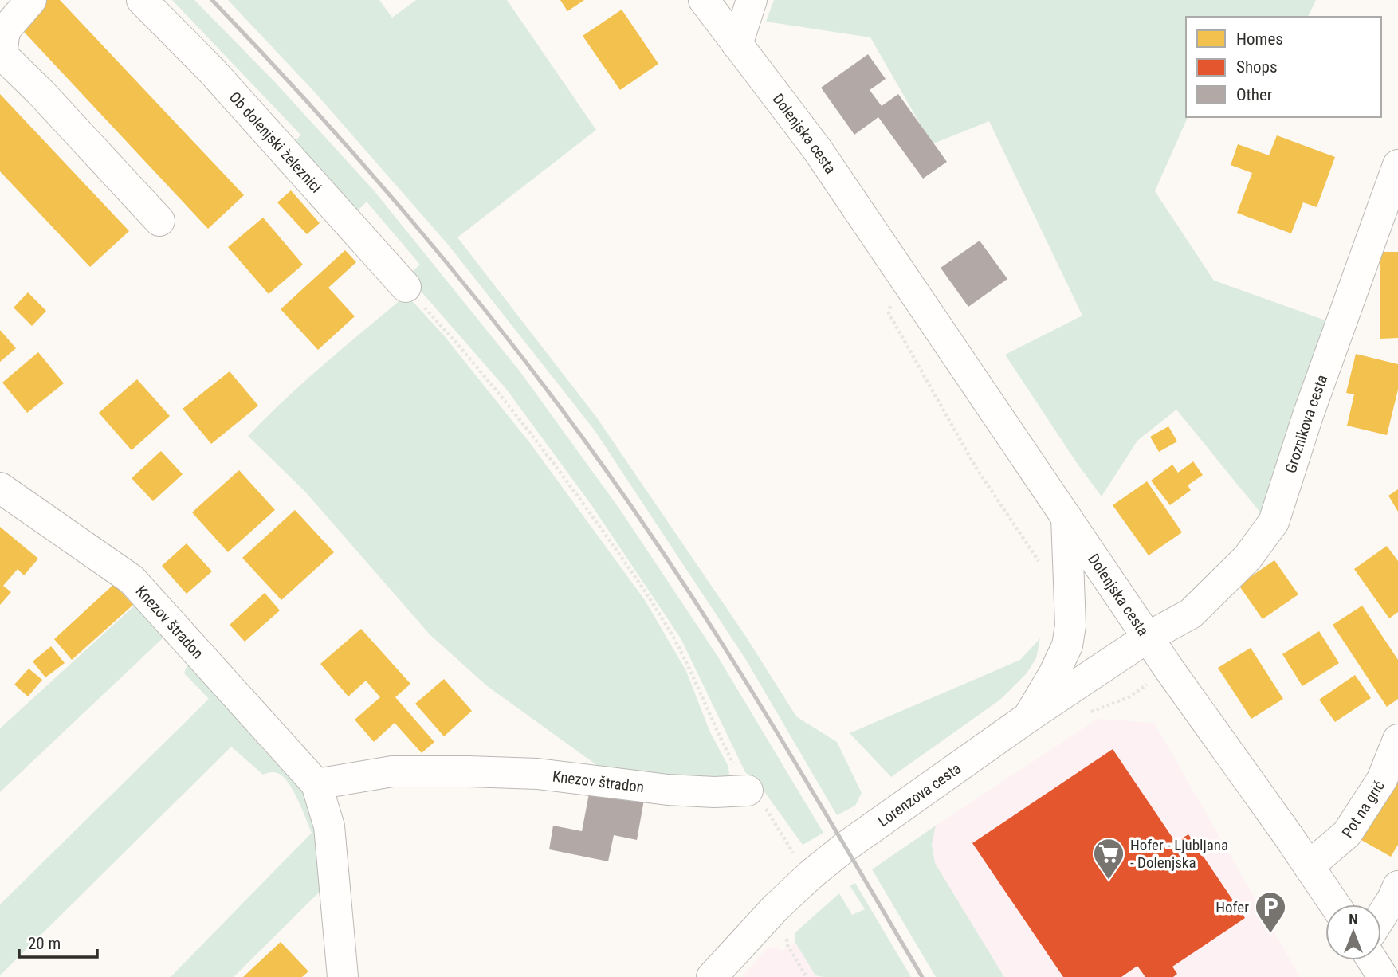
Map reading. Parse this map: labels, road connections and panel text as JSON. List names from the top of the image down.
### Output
{
  "streets": {
    "street": [
      "Dolenjska cesta",
      "Ob dolenjski železnici",
      "Groznikova cesta",
      "Knezov štradon",
      "Lorenzova cesta",
      "Pot na grič"
    ]
  },
  "crossings": [
    ["Dolenjska cesta", "Groznikova cesta"],
    ["Dolenjska cesta", "Lorenzova cesta"],
    ["Dolenjska cesta", "Pot na grič"],
    ["Groznikova cesta", "Lorenzova cesta"]
  ],
  "places": {
    "supermarket": ["Hofer - Ljubljana - Dolenjska"],
    "parking": ["Hofer"]
  },
  "legend": ["Homes", "Shops", "Other"],
  "scale_bar": "20 m",
  "north": "top"
}
